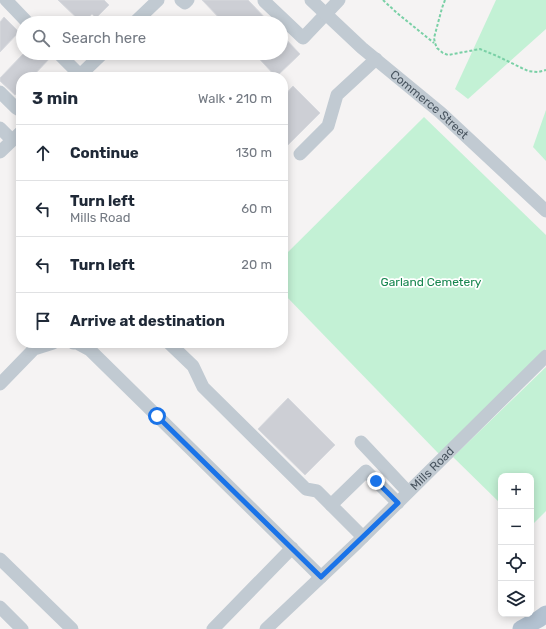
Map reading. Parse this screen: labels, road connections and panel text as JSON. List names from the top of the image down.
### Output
{
  "streets": {
    "street": ["Commerce Street", "Mills Road"]
  },
  "parks": ["Garland Cemetery"],
  "page": {
    "search": "Search here",
    "heading": ["3 min", "Walk · 210 m"],
    "list": [
      ["Continue", "130 m"],
      ["Turn left", "Mills Road", "60 m"],
      ["Turn left", "20 m"],
      "Arrive at destination"
    ],
    "map_buttons": ["+", "−"]
  }
}
